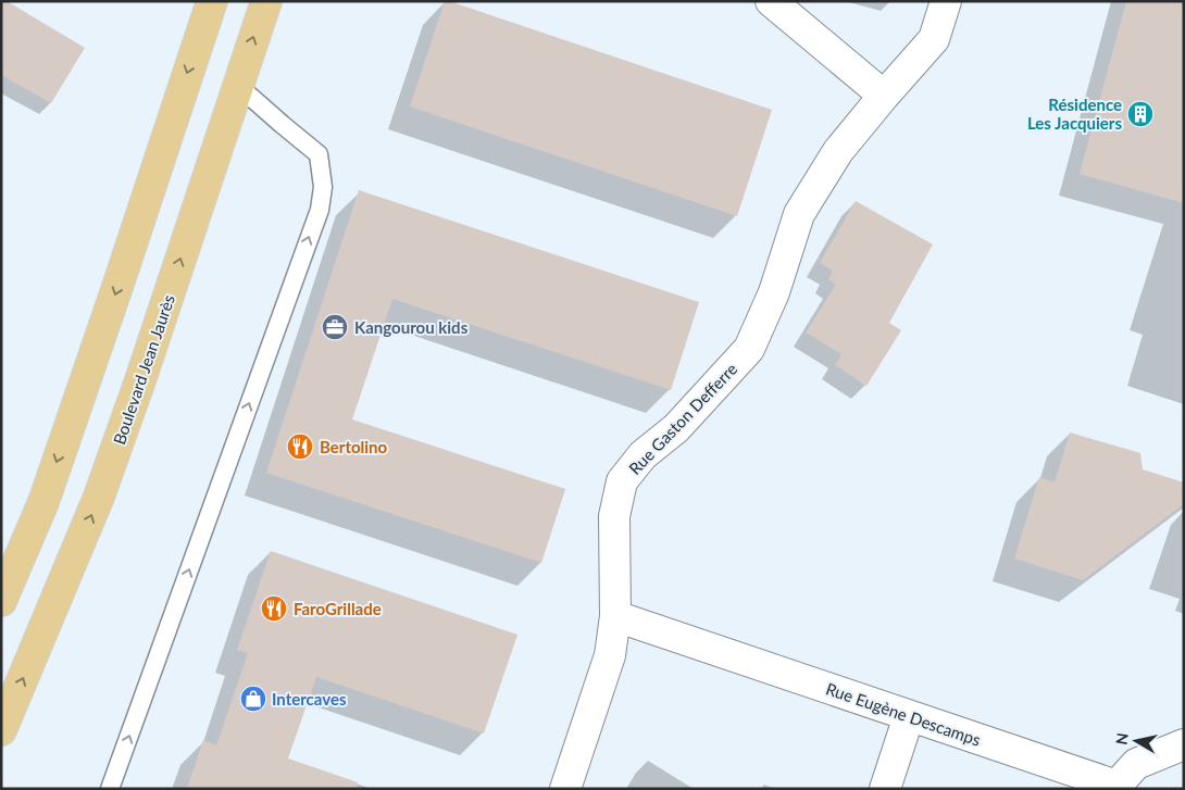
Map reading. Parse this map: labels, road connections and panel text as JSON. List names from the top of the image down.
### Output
{
  "streets": {
    "main road": ["Boulevard Jean Jaurès"],
    "street": ["Rue Gaston Defferre", "Rue Eugène Descamps"]
  },
  "crossings": [
    ["Rue Gaston Defferre", "Rue Eugène Descamps"]
  ],
  "places": {
    "building": ["Résidence Les Jacquiers"],
    "office": ["Kangourou kids"],
    "restaurant": ["Bertolino", "FaroGrillade"],
    "shop": ["Intercaves"]
  },
  "north": "left"
}
